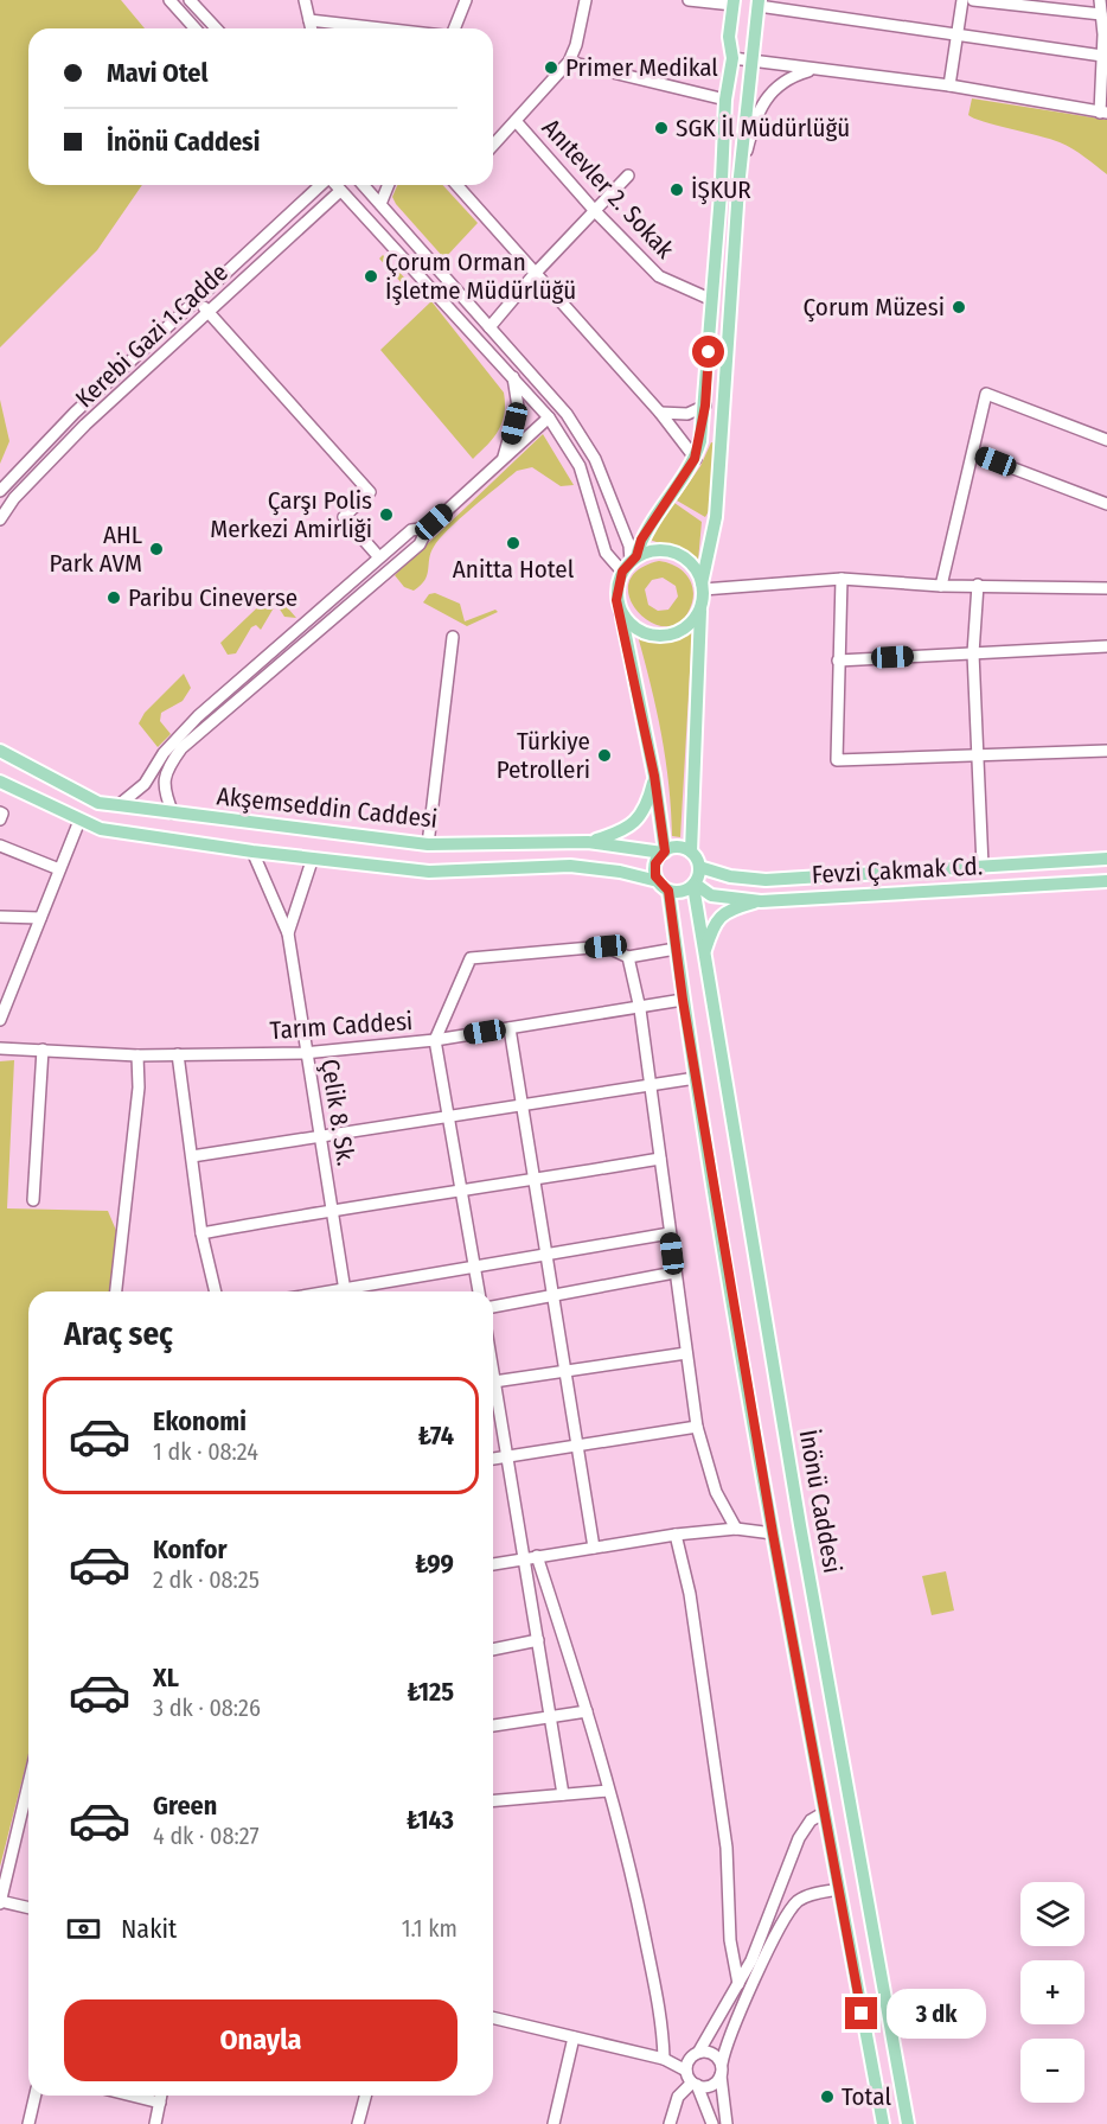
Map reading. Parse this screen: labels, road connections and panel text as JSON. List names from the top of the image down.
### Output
{
  "streets": {
    "main road": ["Akşemseddin Caddesi", "Fevzi Çakmak Cd.", "İnönü Caddesi"],
    "street": [
      "Anıtevler 2. Sokak",
      "Kerebi Gazi 1.Cadde",
      "Tarım Caddesi",
      "Çelik 8. Sk."
    ]
  },
  "crossings": [
    ["Akşemseddin Caddesi", "Fevzi Çakmak Cd."],
    ["Akşemseddin Caddesi", "İnönü Caddesi"],
    ["Fevzi Çakmak Cd.", "İnönü Caddesi"],
    ["Tarım Caddesi", "Çelik 8. Sk."],
    ["Tarım Caddesi", "İnönü Caddesi"]
  ],
  "places": [
    "Primer Medikal",
    "SGK İl Müdürlüğü",
    "İŞKUR",
    "Çorum Orman İşletme Müdürlüğü",
    "Çorum Müzesi",
    "Çarşı Polis Merkezi Amirliği",
    "Anitta Hotel",
    "AHL Park AVM",
    "Paribu Cineverse",
    "Türkiye Petrolleri",
    "Total"
  ],
  "page": {
    "banner": ["Mavi Otel", "İnönü Caddesi"],
    "heading": "Araç seç",
    "list": [
      {
        "name": "Ekonomi",
        "note": "1 dk · 08:24",
        "value": "₺74"
      },
      {
        "name": "Konfor",
        "note": "2 dk · 08:25",
        "value": "₺99"
      },
      {
        "name": "XL",
        "note": "3 dk · 08:26",
        "value": "₺125"
      },
      {
        "name": "Green",
        "note": "4 dk · 08:27",
        "value": "₺143"
      }
    ],
    "map_buttons": ["+", "−"],
    "pay": ["Nakit", "1.1 km"],
    "buttons": "Onayla",
    "bubble": "3 dk"
  }
}
